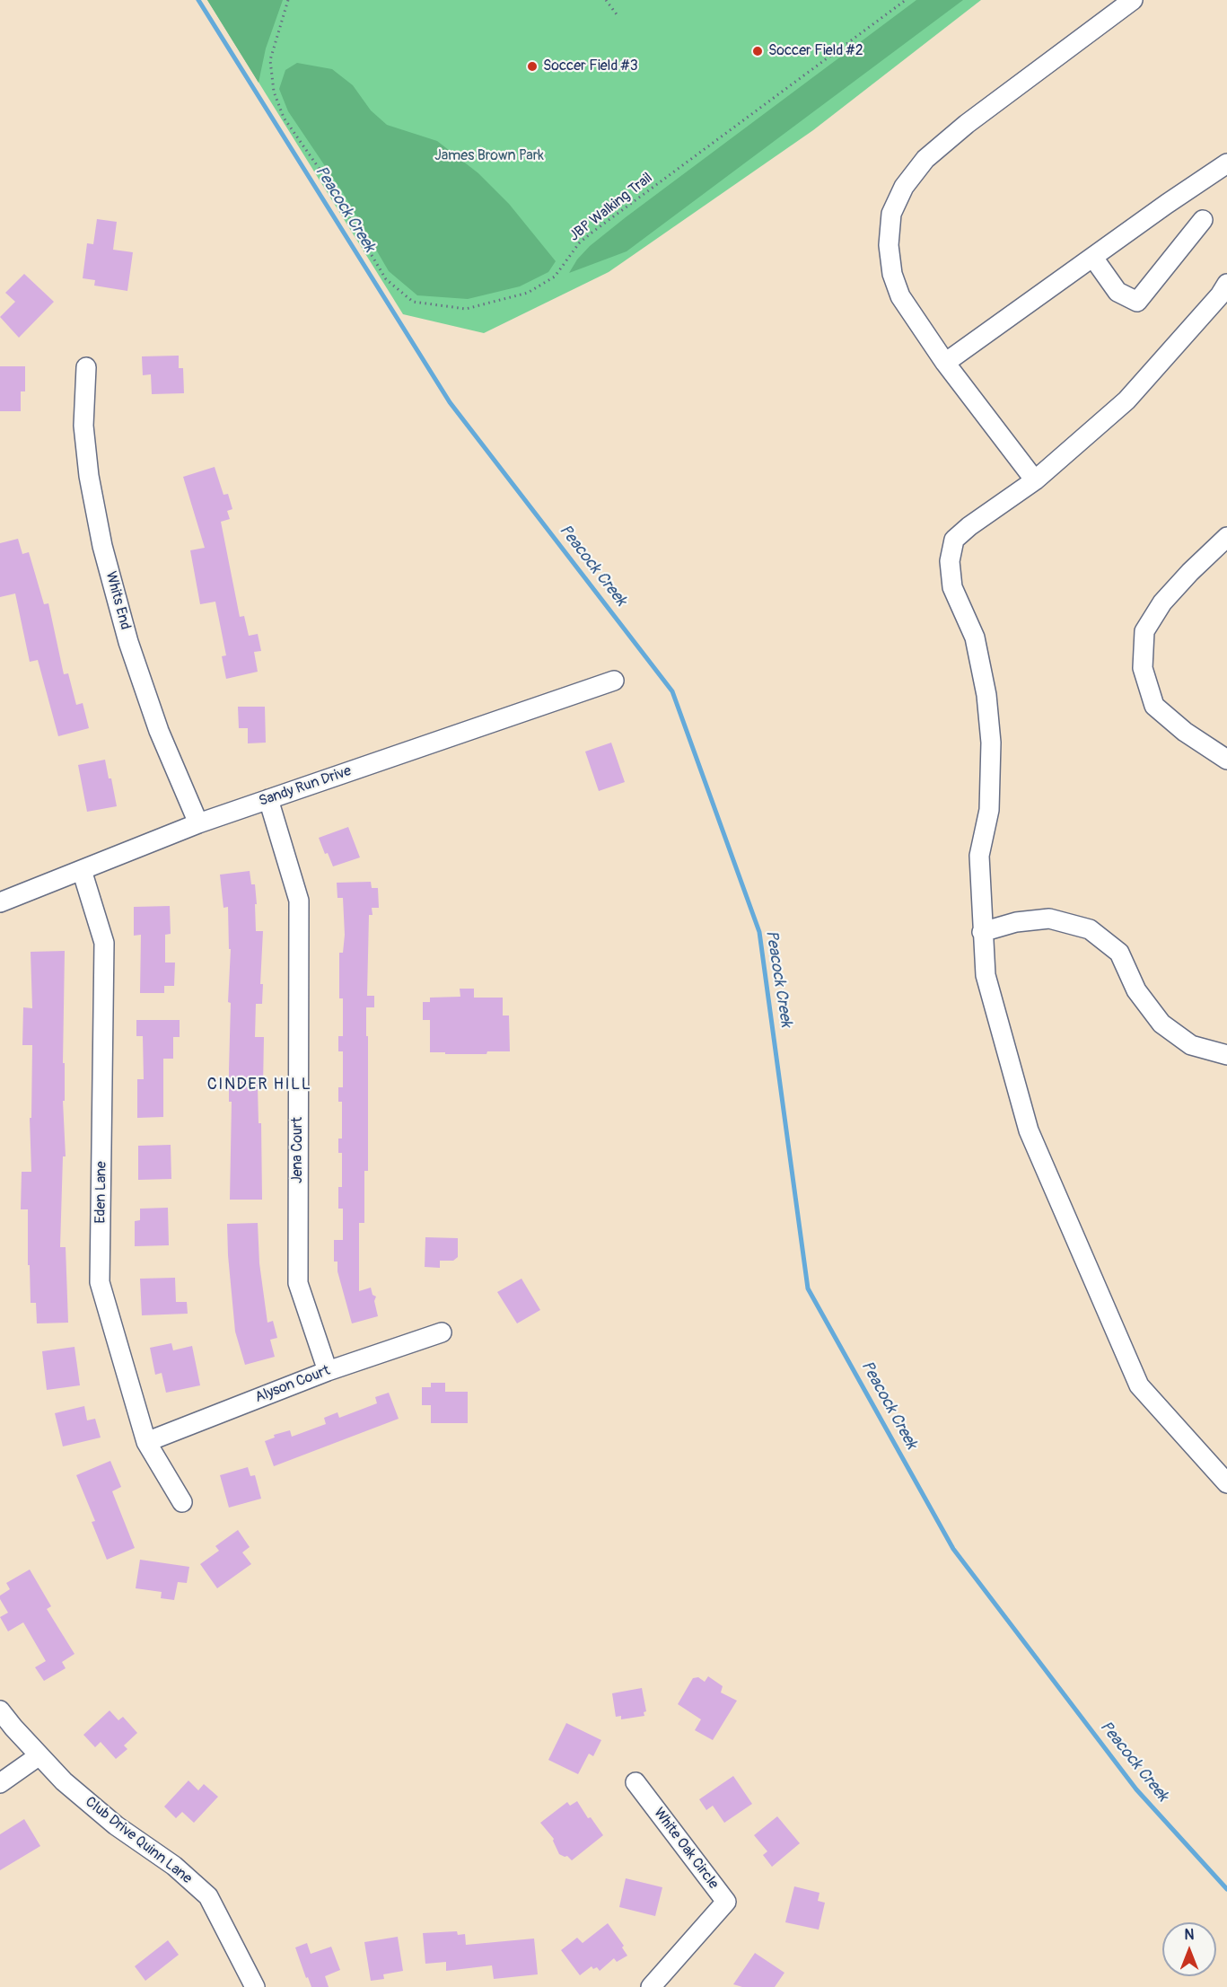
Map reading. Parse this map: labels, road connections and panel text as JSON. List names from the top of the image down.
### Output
{
  "streets": {
    "street": [
      "Whits End",
      "Sandy Run Drive",
      "Jena Court",
      "Eden Lane",
      "Alyson Court",
      "Club Drive Quinn Lane",
      "White Oak Circle"
    ],
    "path": ["JBP Walking Trail"]
  },
  "crossings": [
    ["Whits End", "Sandy Run Drive"],
    ["Sandy Run Drive", "Jena Court"],
    ["Sandy Run Drive", "Eden Lane"],
    ["Jena Court", "Alyson Court"],
    ["Eden Lane", "Alyson Court"]
  ],
  "districts": ["CINDER HILL"],
  "water": ["Peacock Creek"],
  "parks": ["James Brown Park"],
  "places": ["Soccer Field #2", "Soccer Field #3"],
  "north": "top"
}
